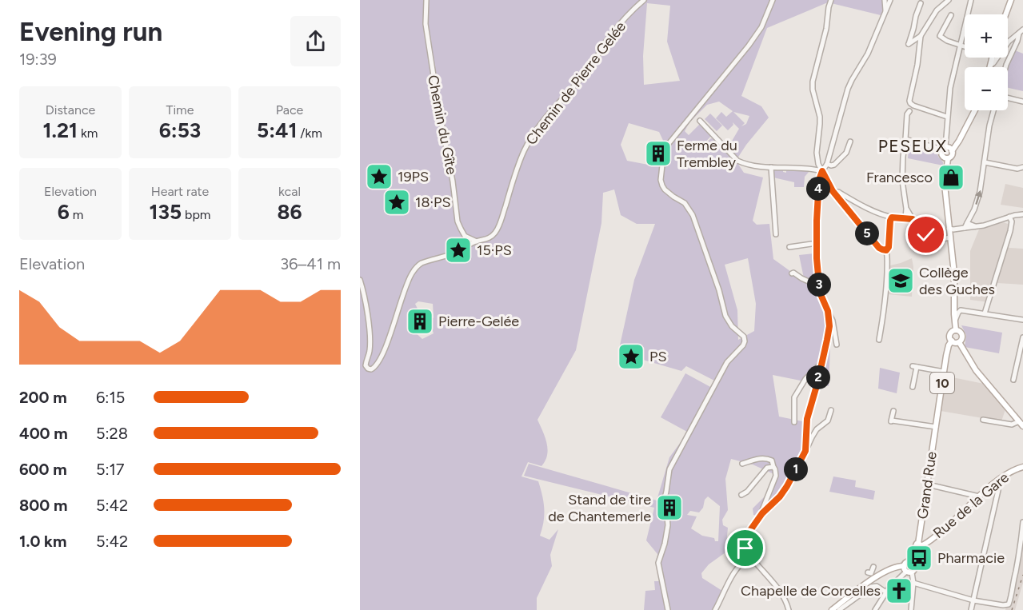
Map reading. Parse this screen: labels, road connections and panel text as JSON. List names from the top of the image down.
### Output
{
  "streets": {
    "main road": ["10", "Grand Rue", "Rue de la Gare"],
    "street": ["Chemin de Pierre Gelée", "Chemin du Gîte"]
  },
  "crossings": [
    ["Chemin de Pierre Gelée", "Chemin du Gîte"],
    ["10", "Grand Rue"],
    ["10", "Rue de la Gare"],
    ["Grand Rue", "Rue de la Gare"]
  ],
  "districts": ["PESEUX"],
  "places": {
    "building": ["Ferme du Trembley", "Pierre-Gelée", "Stand de tire de Chantemerle"],
    "place": [
      "19PS",
      "18·PS",
      "15·PS",
      "PS"
    ],
    "shop": ["Francesco"],
    "school or university": ["Collège des Guches"],
    "bus stop": ["Pharmacie"],
    "church": ["Chapelle de Corcelles"]
  },
  "page": {
    "heading": ["Evening run", "19:39"],
    "map_buttons": ["+", "−"],
    "stats": [
      ["Distance", "1.21 km"],
      ["Time", "6:53"],
      ["Pace", "5:41 /km"],
      ["Elevation", "6 m"],
      ["Heart rate", "135 bpm"],
      ["kcal", "86"]
    ],
    "pins": [
      "4",
      "5",
      "3",
      "2",
      "1"
    ],
    "chart": ["Elevation", "36–41 m"],
    "list": [
      {
        "name": "200 m",
        "note": "6:15"
      },
      {
        "name": "400 m",
        "note": "5:28"
      },
      {
        "name": "600 m",
        "note": "5:17"
      },
      {
        "name": "800 m",
        "note": "5:42"
      },
      {
        "name": "1.0 km",
        "note": "5:42"
      }
    ]
  }
}
